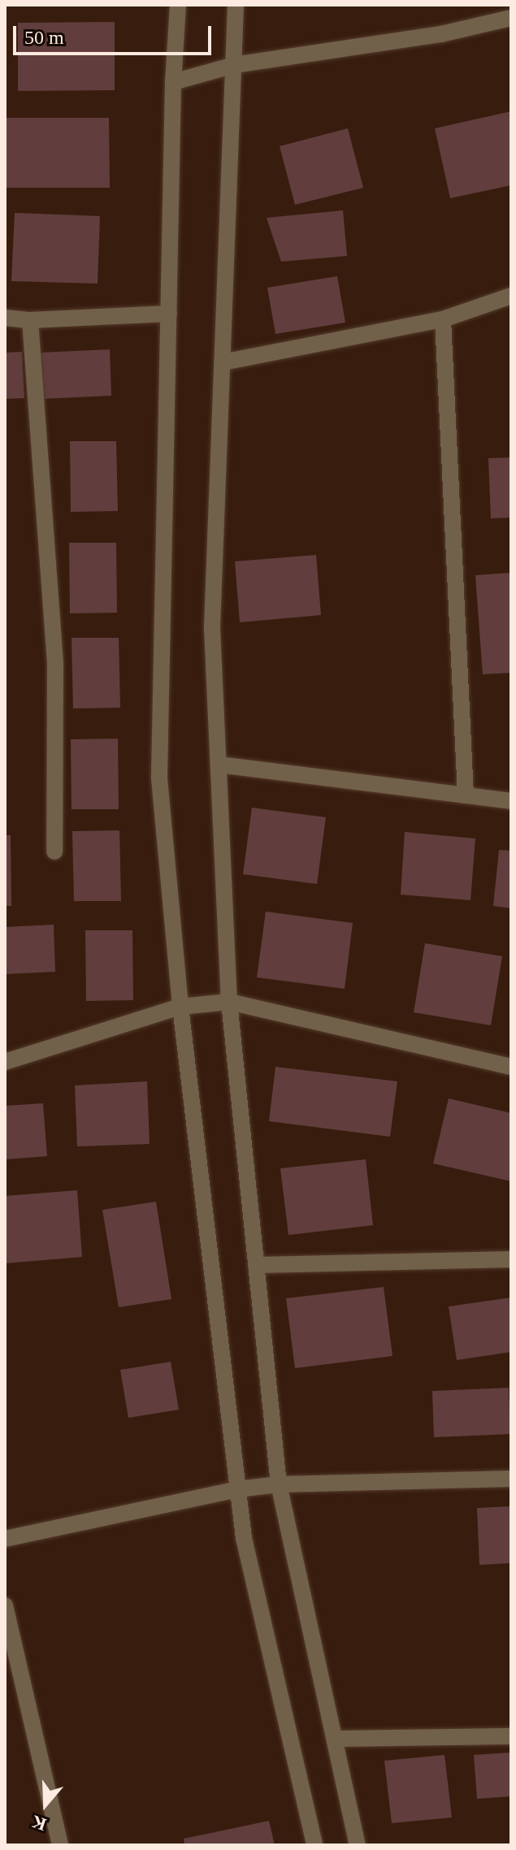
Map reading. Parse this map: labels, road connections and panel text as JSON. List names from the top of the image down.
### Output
{
  "scale_bar": "50 m",
  "north": "bottom"
}
